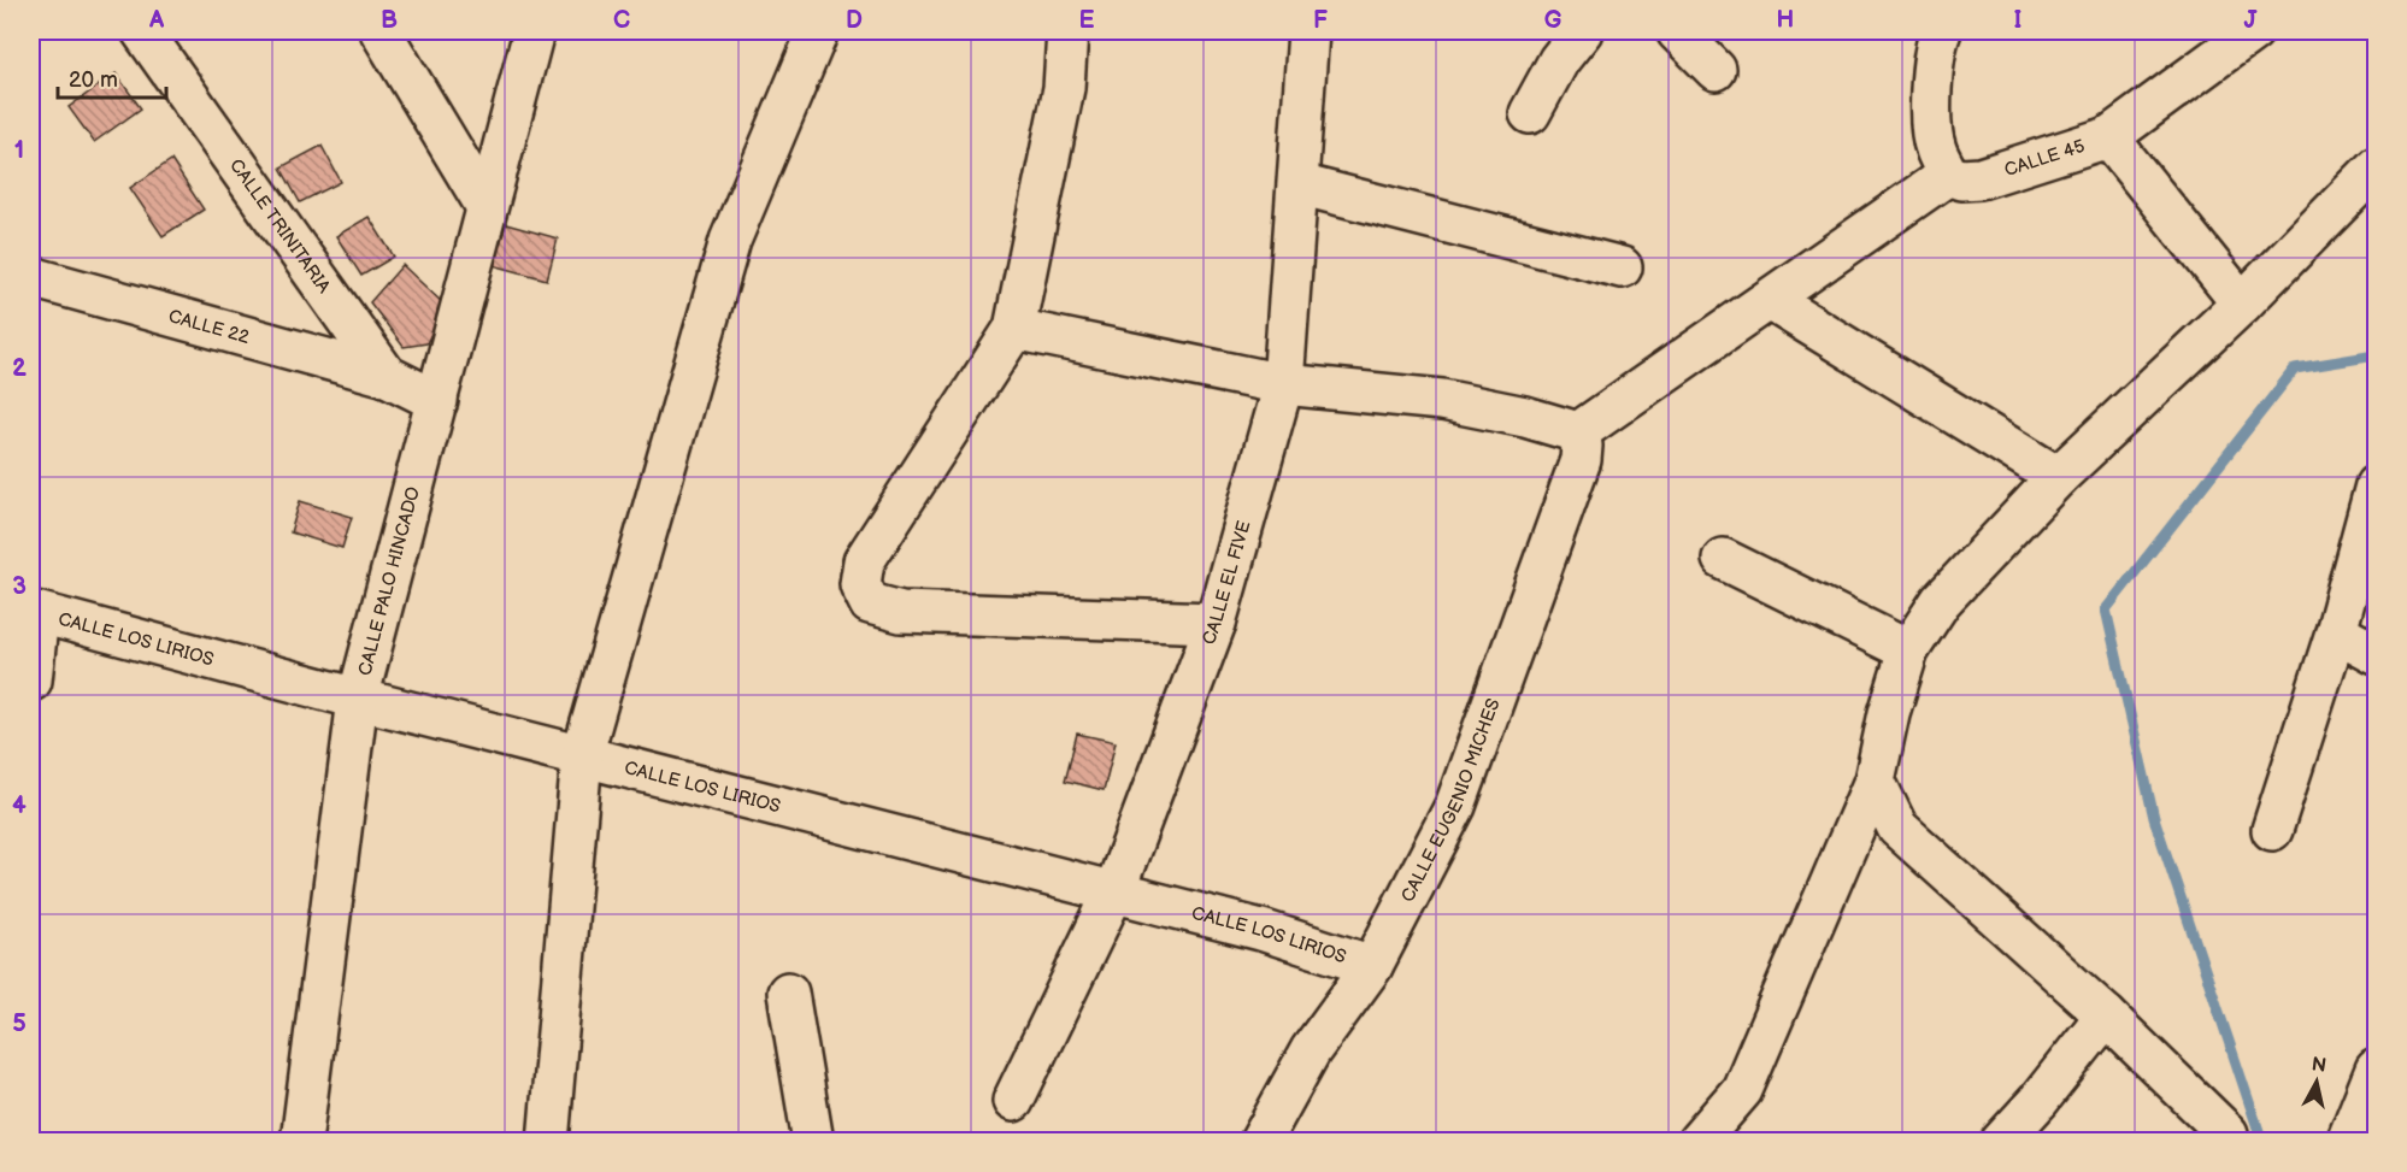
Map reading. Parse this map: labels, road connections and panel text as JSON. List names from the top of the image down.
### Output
{
  "streets": {
    "street": [
      "CALLE 45",
      "CALLE TRINITARIA",
      "CALLE 22",
      "CALLE PALO HINCADO",
      "CALLE EL FIVE",
      "CALLE LOS LIRIOS",
      "CALLE EUGENIO MICHES"
    ]
  },
  "crossings": [
    ["CALLE TRINITARIA", "CALLE 22"],
    ["CALLE TRINITARIA", "CALLE PALO HINCADO"],
    ["CALLE PALO HINCADO", "CALLE LOS LIRIOS"],
    ["CALLE EL FIVE", "CALLE LOS LIRIOS"],
    ["CALLE LOS LIRIOS", "CALLE EUGENIO MICHES"]
  ],
  "scale_bar": "20 m",
  "north": "top",
  "grid": {
    "columns": [
      "A",
      "B",
      "C",
      "D",
      "E",
      "F",
      "G",
      "H",
      "I",
      "J"
    ],
    "rows": [
      "1",
      "2",
      "3",
      "4",
      "5"
    ]
  }
}
